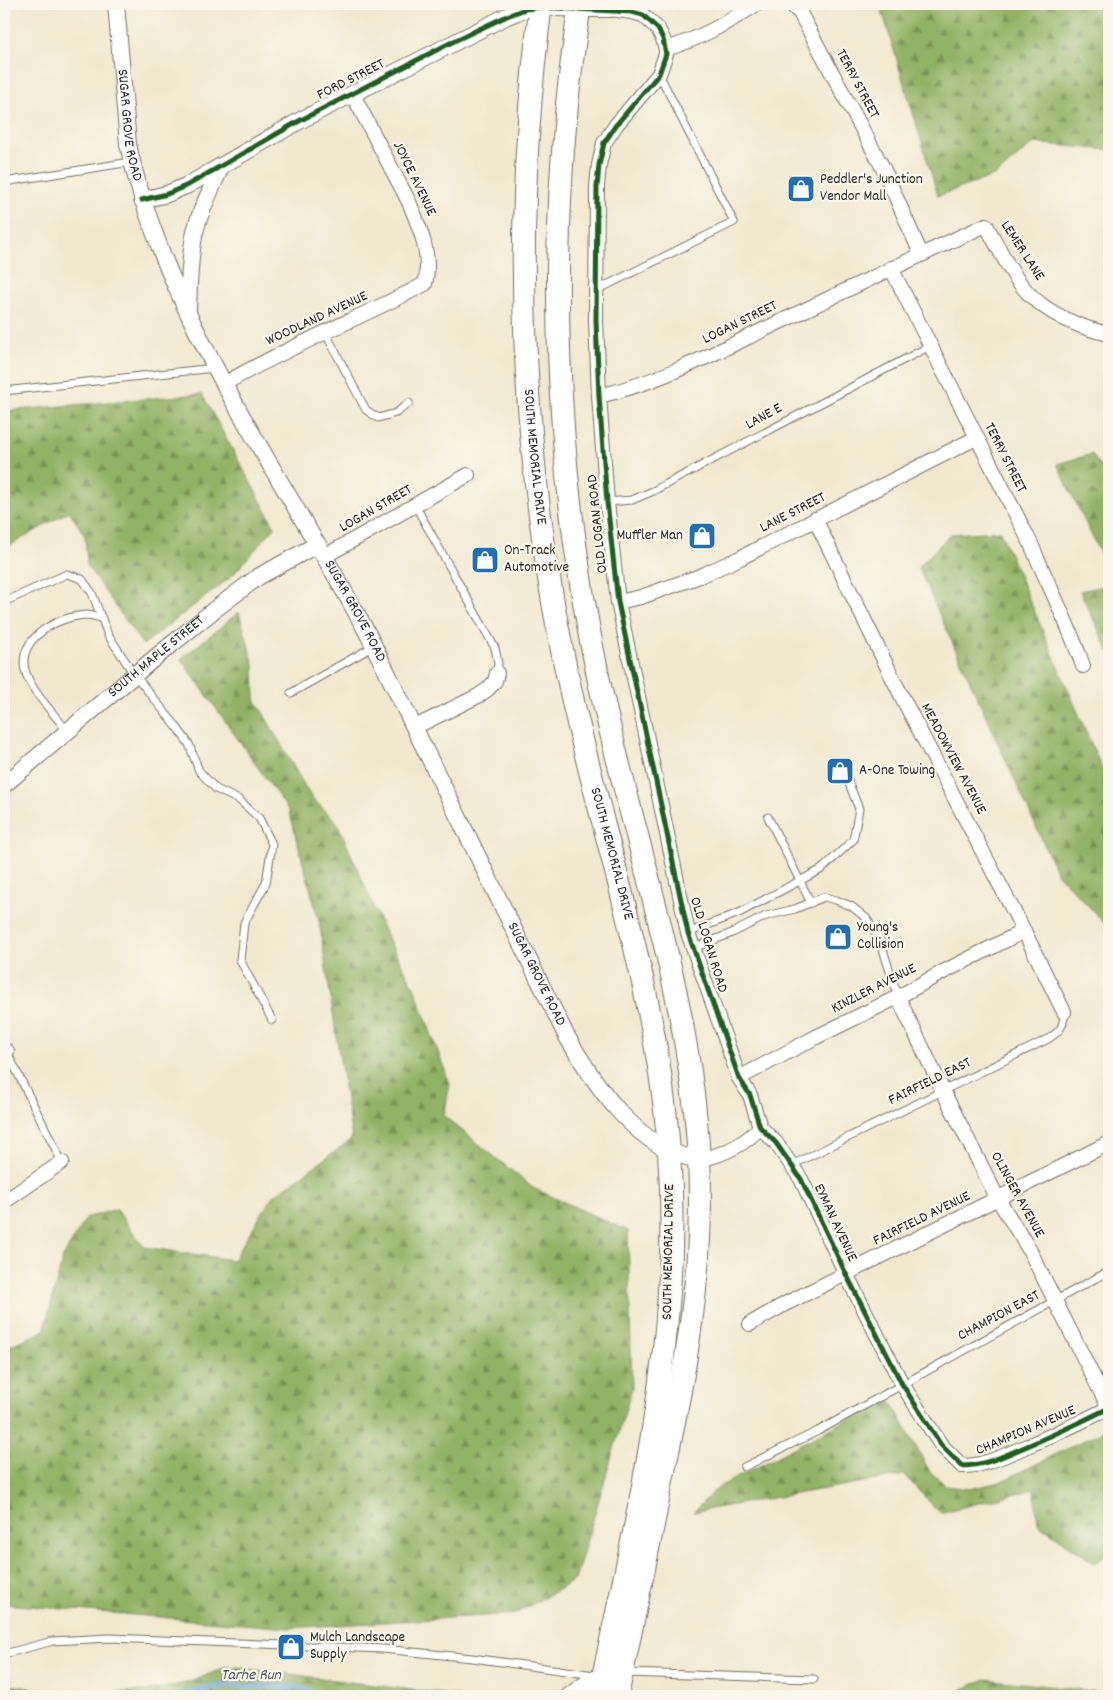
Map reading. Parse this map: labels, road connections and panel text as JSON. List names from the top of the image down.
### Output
{
  "streets": {
    "highway": ["SOUTH MEMORIAL DRIVE"],
    "street": [
      "FORD STREET",
      "TERRY STREET",
      "SUGAR GROVE ROAD",
      "JOYCE AVENUE",
      "LEMER LANE",
      "WOODLAND AVENUE",
      "LOGAN STREET",
      "LANE STREET",
      "OLD LOGAN ROAD",
      "SOUTH MAPLE STREET",
      "MEADOWVIEW AVENUE",
      "KINZLER AVENUE",
      "OLINGER AVENUE",
      "FAIRFIELD AVENUE",
      "EYMAN AVENUE",
      "CHAMPION AVENUE"
    ],
    "lane": ["LANE E", "FAIRFIELD EAST", "CHAMPION EAST"]
  },
  "crossings": [
    ["FORD STREET", "SUGAR GROVE ROAD"],
    ["FORD STREET", "JOYCE AVENUE"],
    ["FORD STREET", "SOUTH MEMORIAL DRIVE"],
    ["TERRY STREET", "LEMER LANE"],
    ["TERRY STREET", "LOGAN STREET"],
    ["TERRY STREET", "LANE E"],
    ["TERRY STREET", "LANE STREET"],
    ["SUGAR GROVE ROAD", "WOODLAND AVENUE"],
    ["SUGAR GROVE ROAD", "LOGAN STREET"],
    ["SUGAR GROVE ROAD", "SOUTH MEMORIAL DRIVE"],
    ["SUGAR GROVE ROAD", "SOUTH MAPLE STREET"],
    ["JOYCE AVENUE", "WOODLAND AVENUE"],
    ["LEMER LANE", "LOGAN STREET"],
    ["LOGAN STREET", "OLD LOGAN ROAD"],
    ["LOGAN STREET", "SOUTH MAPLE STREET"],
    ["LANE E", "OLD LOGAN ROAD"],
    ["LANE STREET", "OLD LOGAN ROAD"],
    ["LANE STREET", "MEADOWVIEW AVENUE"],
    ["OLD LOGAN ROAD", "KINZLER AVENUE"],
    ["OLD LOGAN ROAD", "EYMAN AVENUE"],
    ["MEADOWVIEW AVENUE", "KINZLER AVENUE"],
    ["MEADOWVIEW AVENUE", "FAIRFIELD EAST"],
    ["KINZLER AVENUE", "OLINGER AVENUE"],
    ["KINZLER AVENUE", "EYMAN AVENUE"],
    ["FAIRFIELD EAST", "OLINGER AVENUE"],
    ["FAIRFIELD EAST", "EYMAN AVENUE"],
    ["OLINGER AVENUE", "FAIRFIELD AVENUE"],
    ["OLINGER AVENUE", "CHAMPION EAST"],
    ["OLINGER AVENUE", "CHAMPION AVENUE"],
    ["FAIRFIELD AVENUE", "EYMAN AVENUE"],
    ["EYMAN AVENUE", "CHAMPION EAST"],
    ["EYMAN AVENUE", "CHAMPION AVENUE"],
    ["CHAMPION EAST", "CHAMPION AVENUE"]
  ],
  "water": ["Tarhe Run"],
  "places": {
    "shop": [
      "Peddler's Junction Vendor Mall",
      "Muffler Man",
      "On-Track Automotive",
      "A-One Towing",
      "Young's Collision",
      "Mulch Landscape Supply"
    ]
  }
}
